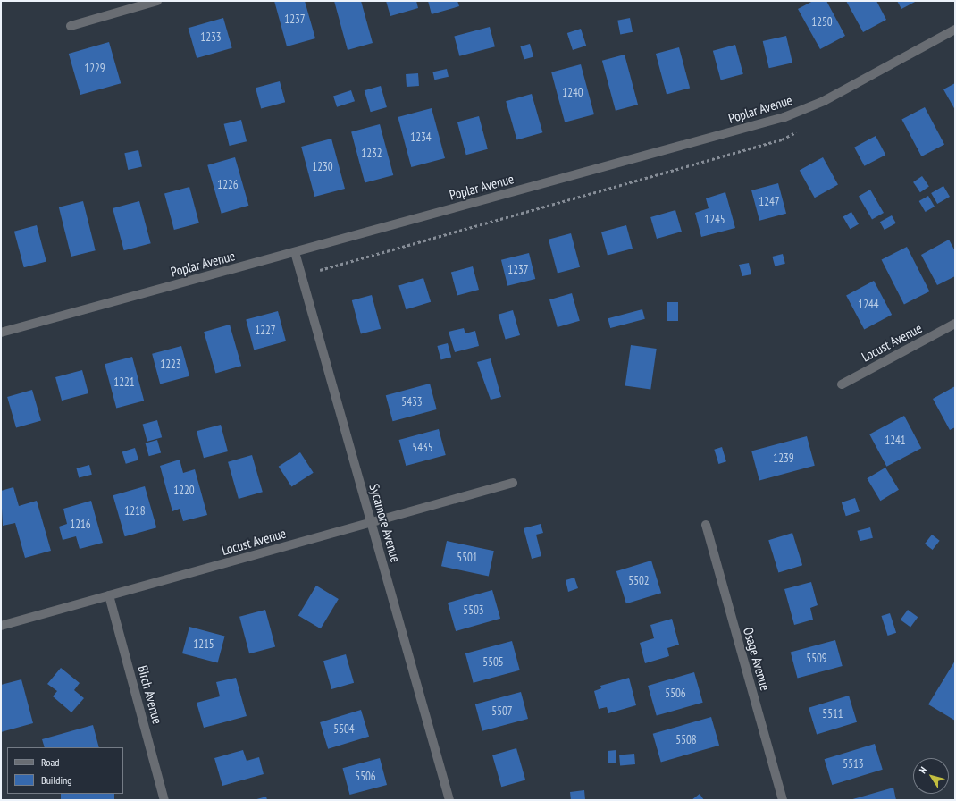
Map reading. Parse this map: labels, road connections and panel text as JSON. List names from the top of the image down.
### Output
{
  "streets": {
    "street": [
      "Poplar Avenue",
      "Locust Avenue",
      "Sycamore Avenue",
      "Osage Avenue",
      "Birch Avenue"
    ]
  },
  "crossings": [
    ["Poplar Avenue", "Sycamore Avenue"],
    ["Locust Avenue", "Sycamore Avenue"],
    ["Locust Avenue", "Birch Avenue"]
  ],
  "house_numbers": [
    "1237",
    "1250",
    "1233",
    "1229",
    "1240",
    "1234",
    "1232",
    "1230",
    "1226",
    "1247",
    "1245",
    "1237",
    "1244",
    "1227",
    "1223",
    "1221",
    "5433",
    "1241",
    "5435",
    "1239",
    "1220",
    "1218",
    "1216",
    "5501",
    "5502",
    "5503",
    "1215",
    "5509",
    "5505",
    "5506",
    "5507",
    "5511",
    "5504",
    "5508",
    "5513",
    "5506"
  ],
  "legend": ["Road", "Building"],
  "north": "top left"
}
